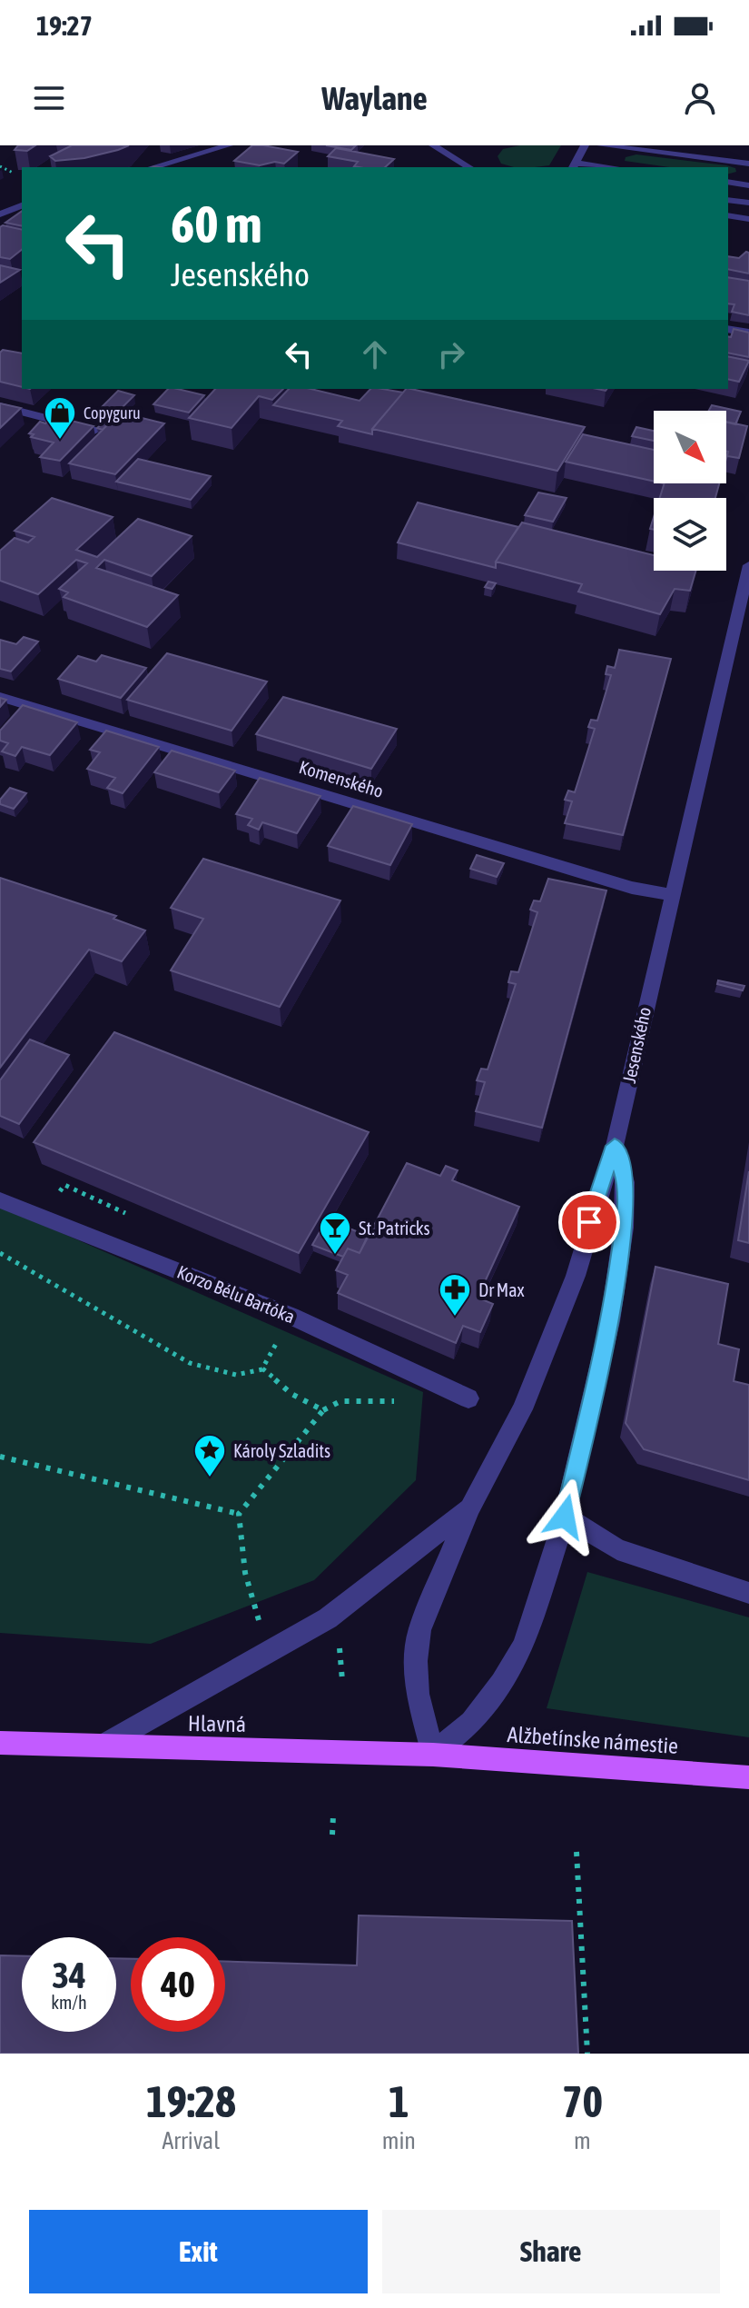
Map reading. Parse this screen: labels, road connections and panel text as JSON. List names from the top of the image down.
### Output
{
  "streets": {
    "main road": ["Hlavná", "Alžbetínske námestie"],
    "street": ["Komenského", "Jesenského", "Korzo Bélu Bartóka"]
  },
  "crossings": [
    ["Komenského", "Jesenského"],
    ["Jesenského", "Hlavná"],
    ["Jesenského", "Alžbetínske námestie"],
    ["Hlavná", "Alžbetínske námestie"]
  ],
  "places": {
    "shop": ["Copyguru"],
    "bar": ["St. Patricks"],
    "pharmacy": ["Dr Max"],
    "place": ["Károly Szladits"]
  },
  "north": "bottom right",
  "page": {
    "status": "19:27",
    "header": "Waylane",
    "turn": ["60 m", "Jesenského"],
    "speed": "34 km/h",
    "limit": "40",
    "eta": [
      "19:28",
      "Arrival",
      "1",
      "min",
      "70",
      "m"
    ],
    "buttons": ["Exit", "Share"]
  }
}
